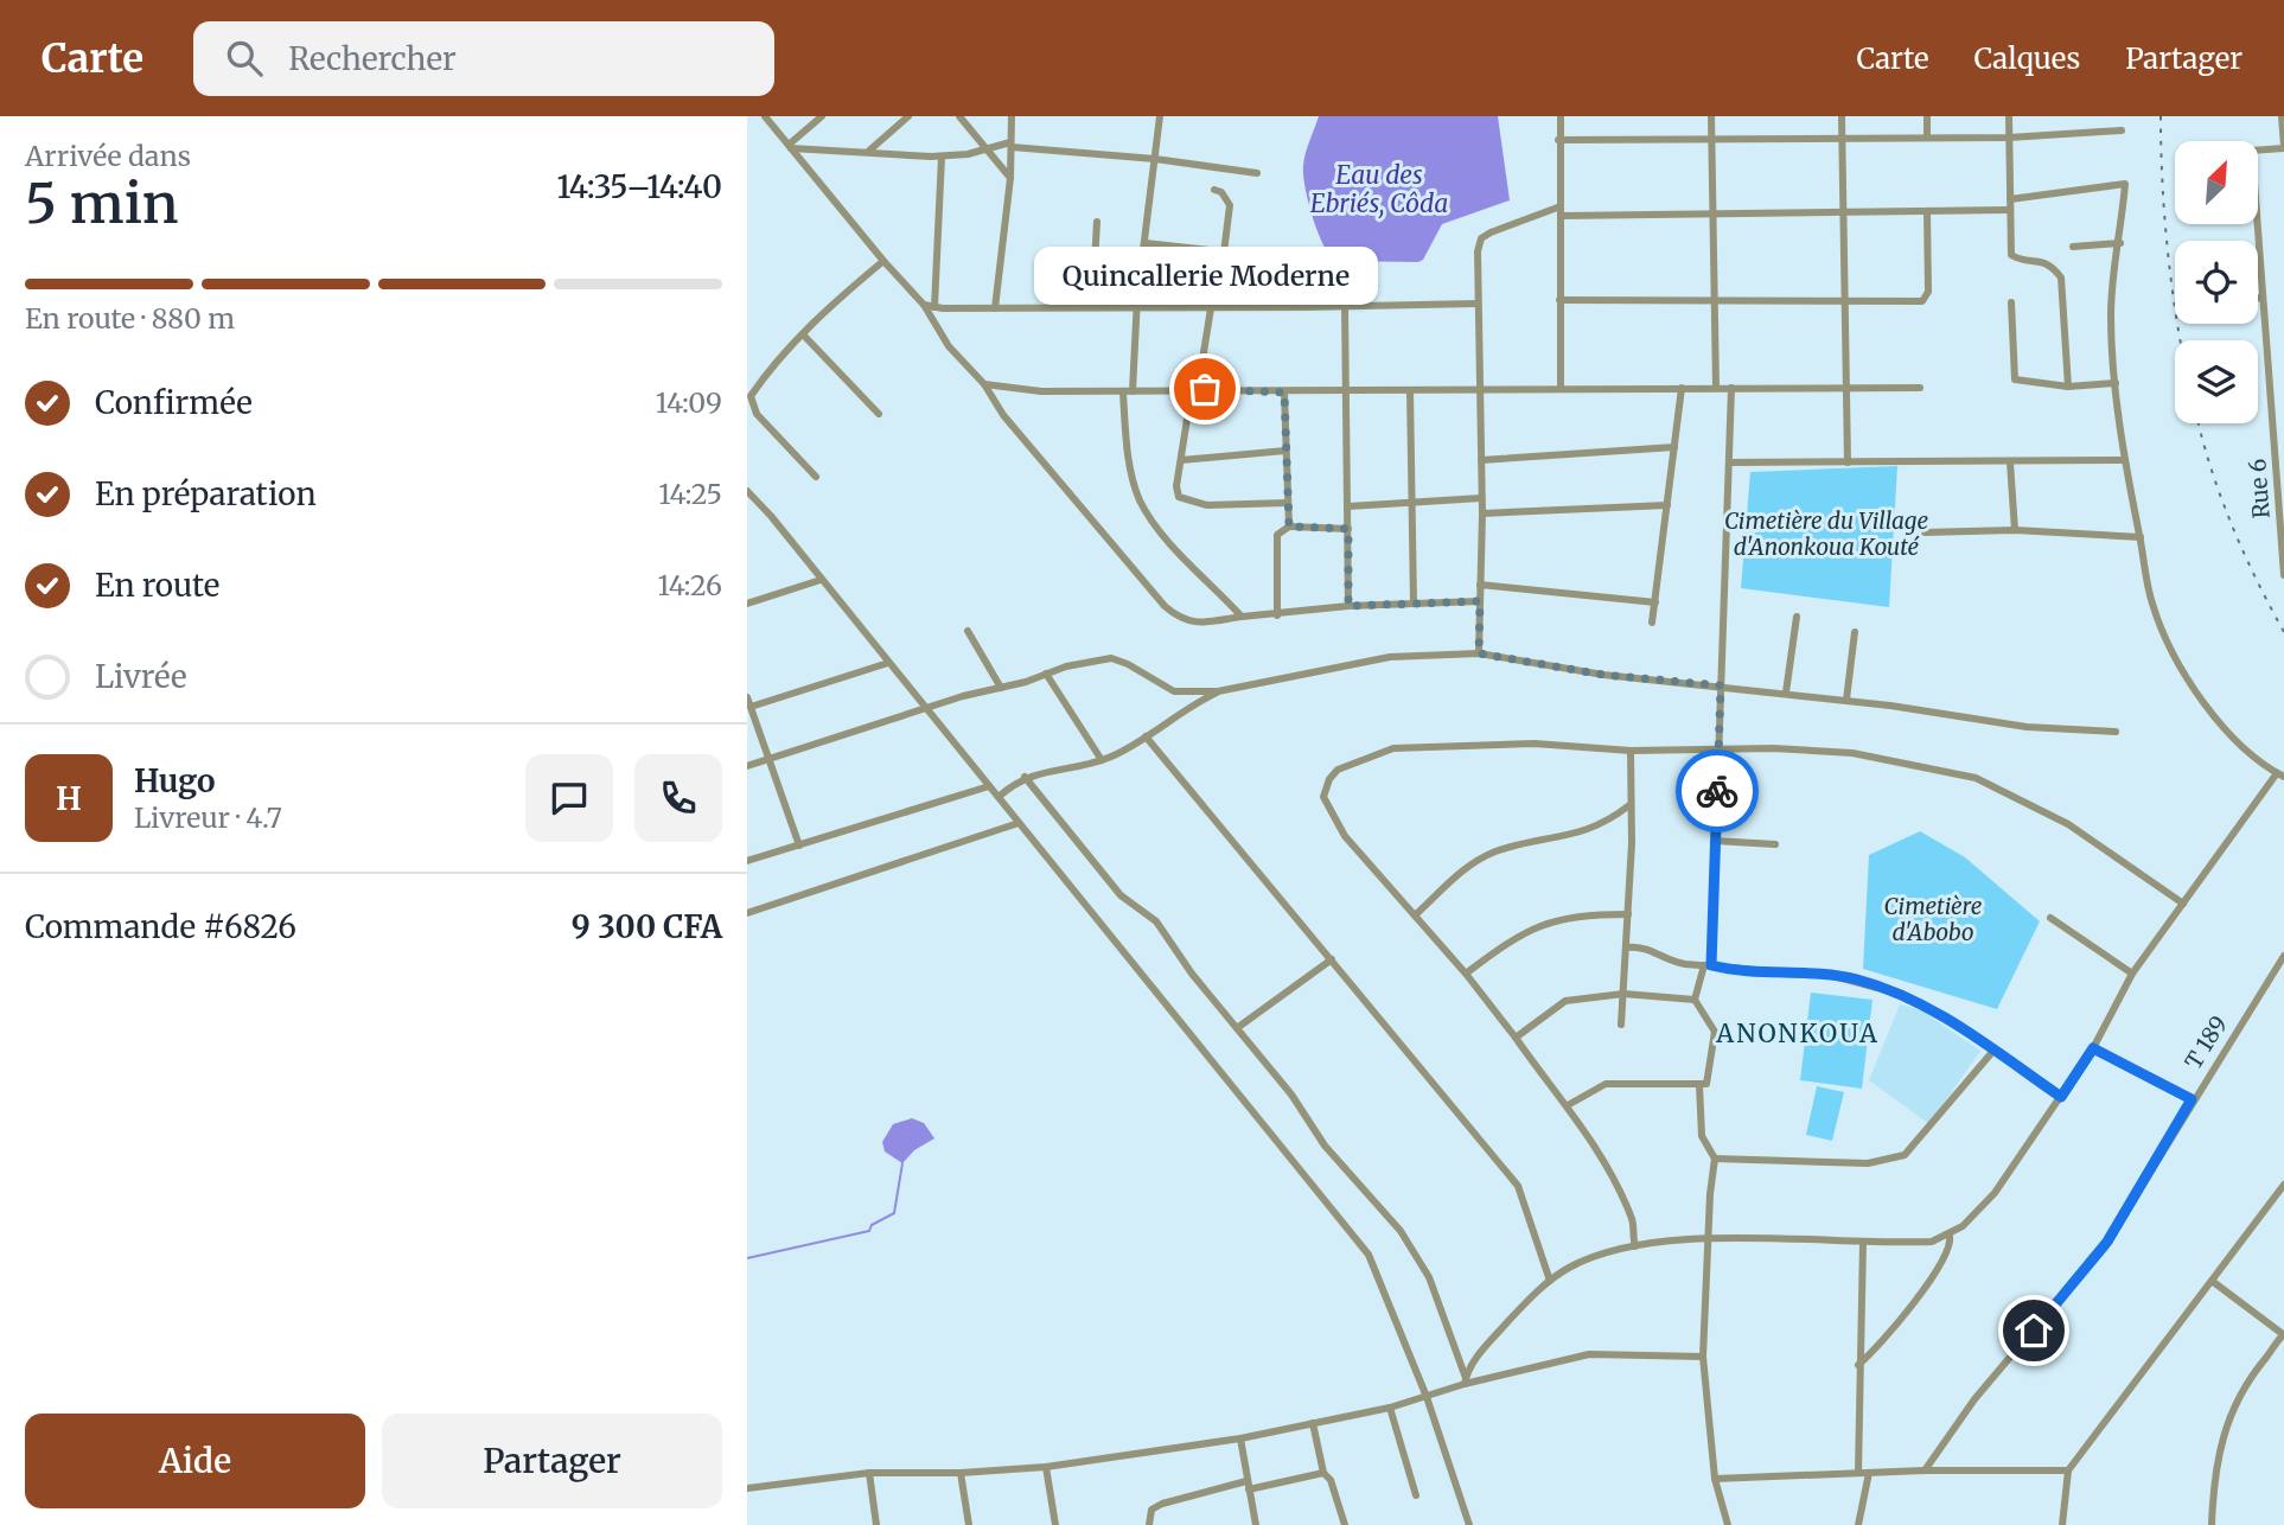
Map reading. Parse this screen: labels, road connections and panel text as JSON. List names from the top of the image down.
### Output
{
  "streets": {
    "street": ["Rue 6", "T 189"]
  },
  "districts": ["ANONKOUA"],
  "water": ["Eau des Ebriés, Côda"],
  "parks": ["Cimetière du Village d'Anonkoua Kouté", "Cimetière d'Abobo"],
  "places": ["Quincallerie Moderne"],
  "north": "top right",
  "page": {
    "header": "Carte",
    "search": "Rechercher",
    "nav": ["Carte", "Calques", "Partager"],
    "heading": ["5 min", "Arrivée dans", "14:35–14:40"],
    "panel": [
      "Hugo",
      "Livreur · 4.7",
      "Commande #6826",
      "9 300 CFA"
    ],
    "bubble": "Quincallerie Moderne",
    "bar": "En route · 880 m",
    "list": [
      ["Confirmée", "14:09"],
      ["En préparation", "14:25"],
      ["En route", "14:26"],
      "Livrée"
    ],
    "round": "H",
    "buttons": ["Aide", "Partager"]
  }
}
